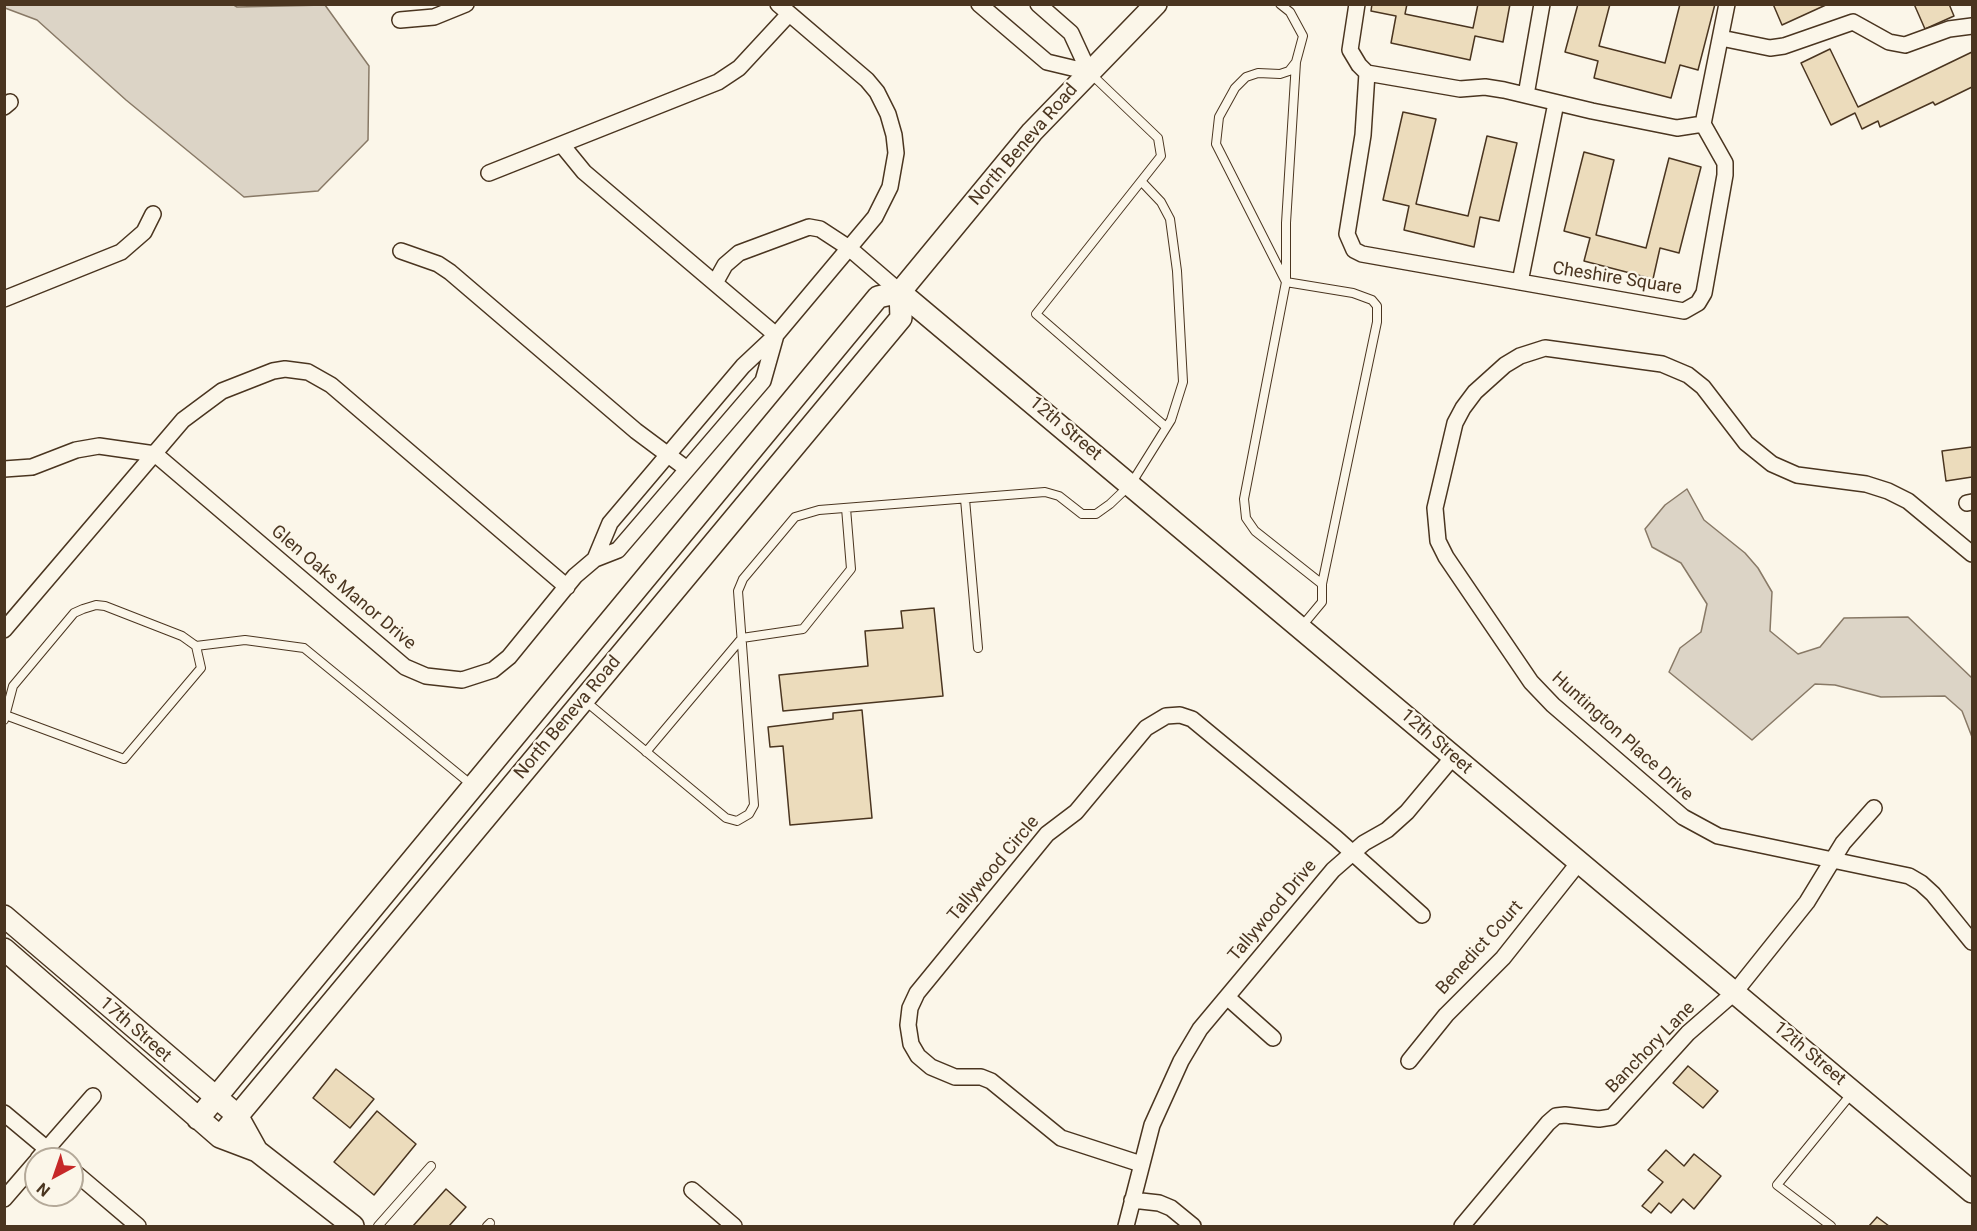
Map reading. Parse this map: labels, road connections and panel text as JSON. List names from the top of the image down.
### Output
{
  "streets": {
    "main road": ["North Beneva Road", "12th Street", "17th Street"],
    "street": [
      "Cheshire Square",
      "Glen Oaks Manor Drive",
      "Huntington Place Drive",
      "Tallywood Circle",
      "Tallywood Drive",
      "Benedict Court",
      "Banchory Lane"
    ]
  },
  "crossings": [
    ["North Beneva Road", "12th Street"],
    ["North Beneva Road", "17th Street"],
    ["12th Street", "Tallywood Drive"],
    ["12th Street", "Benedict Court"],
    ["12th Street", "Banchory Lane"],
    ["Tallywood Circle", "Tallywood Drive"]
  ],
  "north": "bottom left"
}
